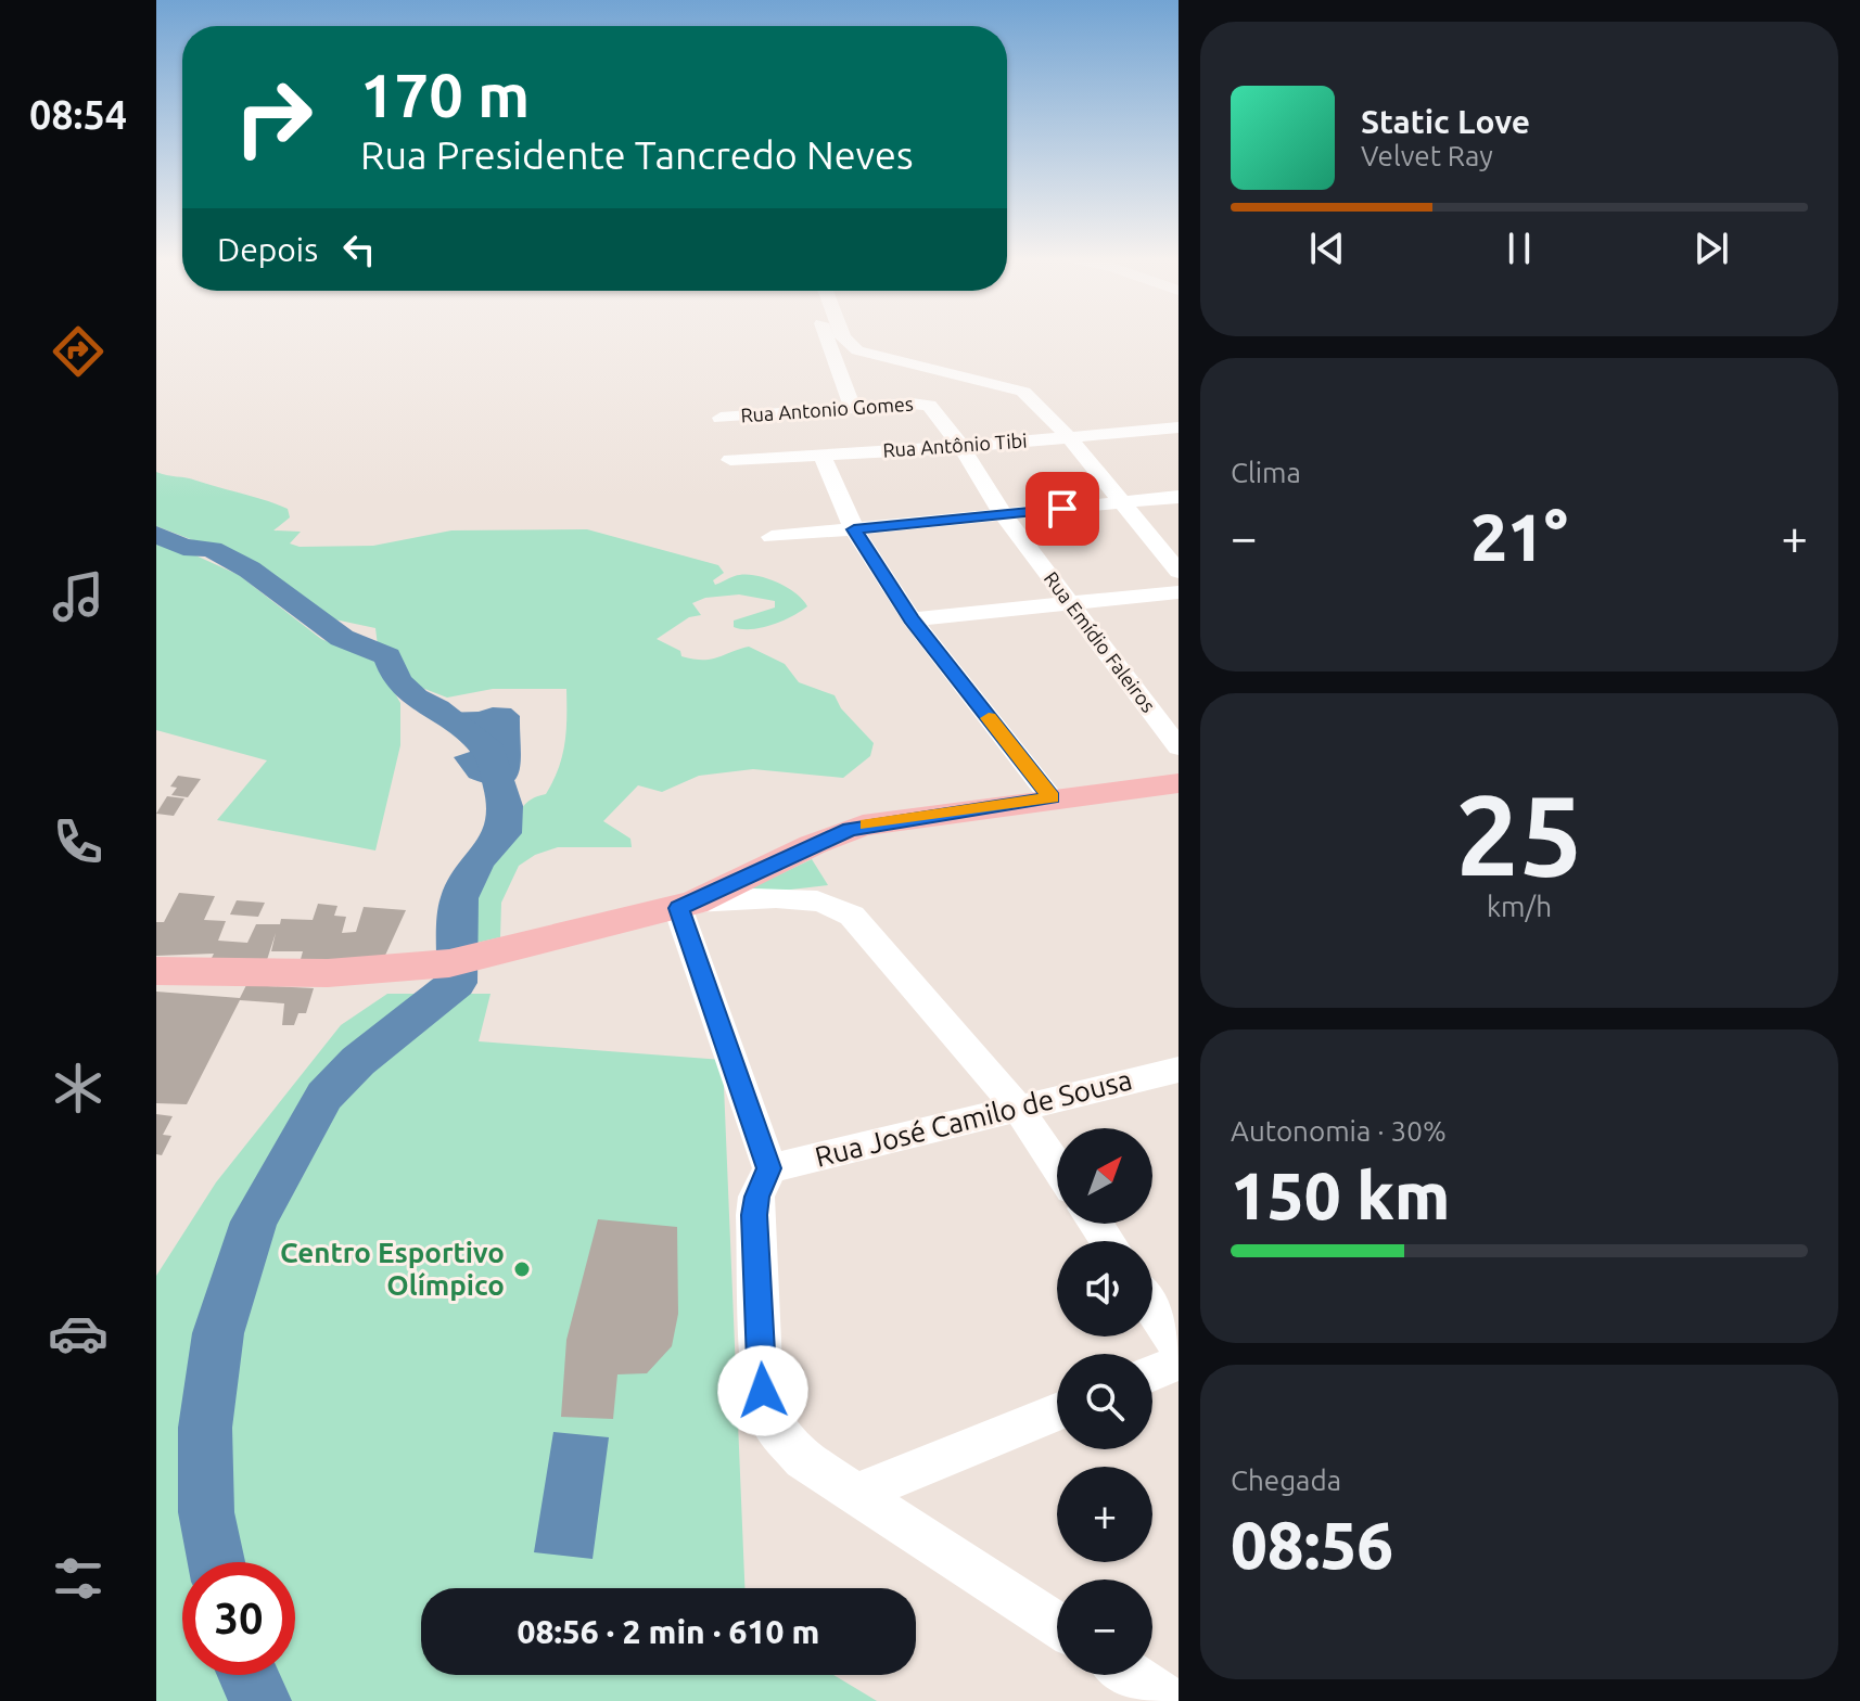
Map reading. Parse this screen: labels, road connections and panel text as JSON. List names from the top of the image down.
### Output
{
  "streets": {
    "street": [
      "Rua Antonio Gomes",
      "Rua Antônio Tibi",
      "Rua Emídio Faleiros",
      "Rua José Camilo de Sousa"
    ]
  },
  "crossings": [
    ["Rua Antonio Gomes", "Rua Emídio Faleiros"],
    ["Rua Antônio Tibi", "Rua Emídio Faleiros"]
  ],
  "places": ["Centro Esportivo Olímpico"],
  "north": "top right",
  "page": {
    "tabs": "08:54",
    "turn": ["170 m", "Rua Presidente Tancredo Neves"],
    "song": ["Static Love", "Velvet Ray"],
    "then": "Depois",
    "tile": [
      "Clima",
      ["25", "km/h"],
      ["Autonomia · 30%", "150 km"],
      ["Chegada", "08:56"]
    ],
    "heat": ["−", "21°", "+"],
    "map_buttons": ["+", "−"],
    "limit": "30",
    "trip": "08:56 · 2 min · 610 m"
  }
}
